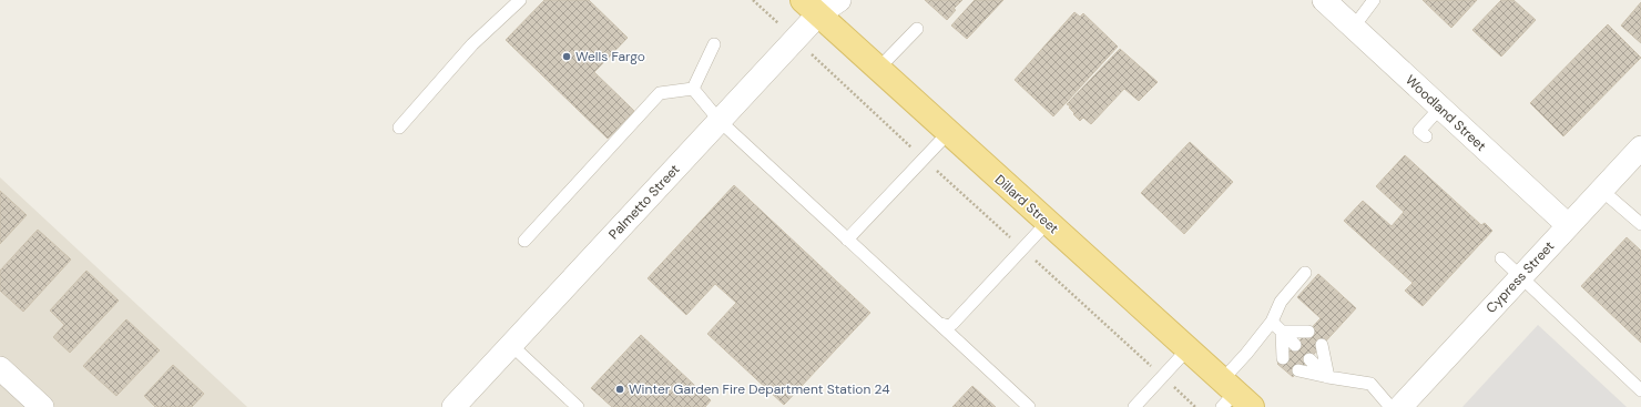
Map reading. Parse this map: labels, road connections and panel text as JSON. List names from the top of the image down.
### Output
{
  "streets": {
    "main road": ["Dillard Street"],
    "street": ["Woodland Street", "Palmetto Street", "Cypress Street"]
  },
  "crossings": [
    ["Woodland Street", "Cypress Street"],
    ["Palmetto Street", "Dillard Street"]
  ],
  "places": ["Wells Fargo", "Winter Garden Fire Department Station 24"]
}
